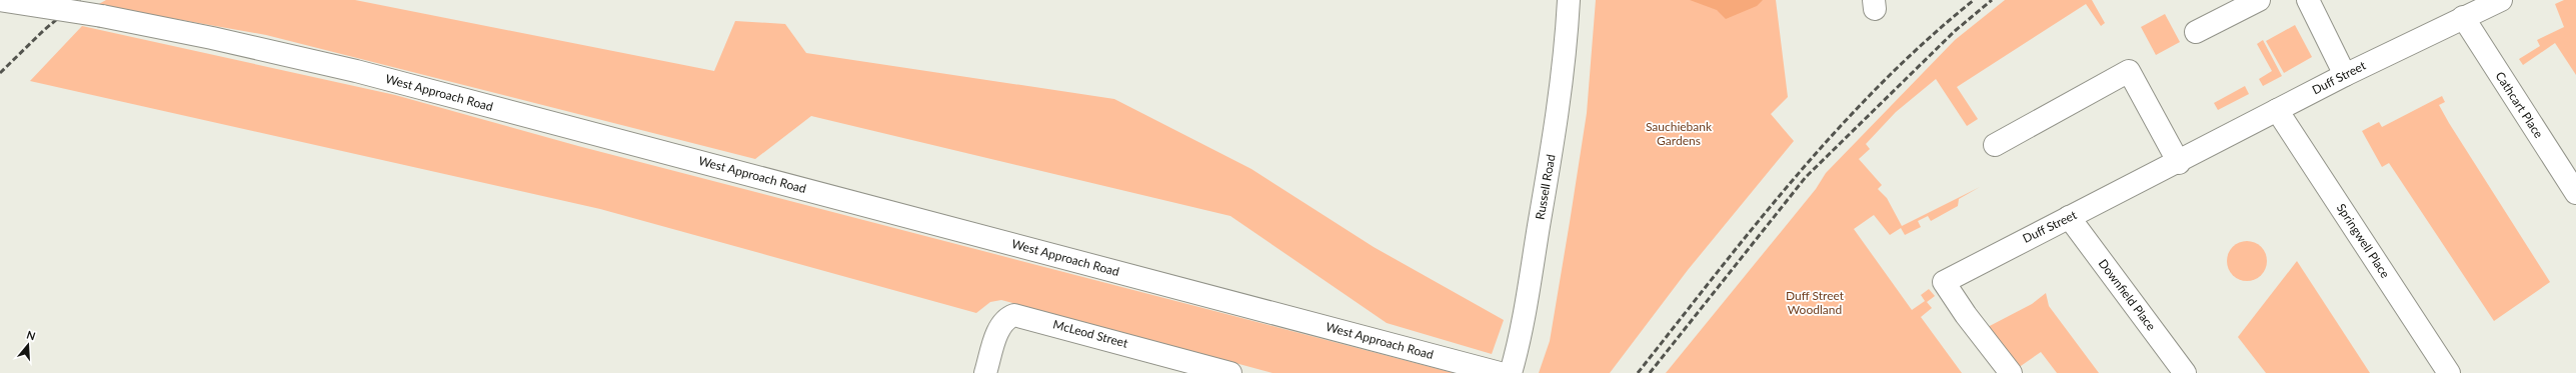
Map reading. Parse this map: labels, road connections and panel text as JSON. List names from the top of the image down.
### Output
{
  "streets": {
    "street": [
      "Duff Street",
      "West Approach Road",
      "Cathcart Place",
      "Russell Road",
      "Springwell Place",
      "Downfield Place",
      "McLeod Street"
    ]
  },
  "crossings": [
    ["Duff Street", "Cathcart Place"],
    ["Duff Street", "Springwell Place"],
    ["Duff Street", "Downfield Place"]
  ],
  "parks": ["Sauchiebank Gardens", "Duff Street Woodland"],
  "north": "top"
}
